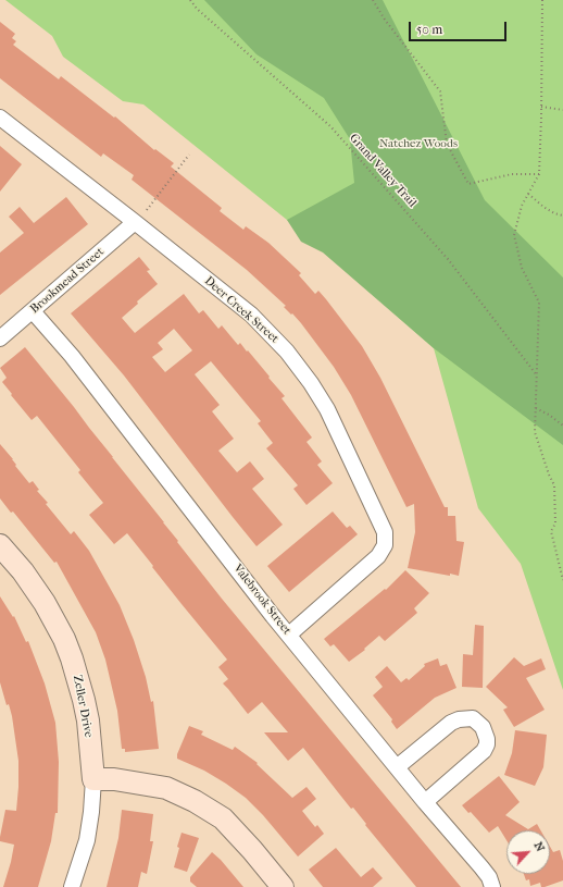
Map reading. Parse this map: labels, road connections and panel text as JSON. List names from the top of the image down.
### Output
{
  "streets": {
    "street": [
      "Brookmead Street",
      "Deer Creek Street",
      "Valebrook Street",
      "Zeller Drive"
    ],
    "path": ["Grand Valley Trail"]
  },
  "crossings": [
    ["Brookmead Street", "Deer Creek Street"],
    ["Brookmead Street", "Valebrook Street"],
    ["Deer Creek Street", "Valebrook Street"]
  ],
  "parks": ["Natchez Woods"],
  "scale_bar": "50 m",
  "north": "top right"
}
